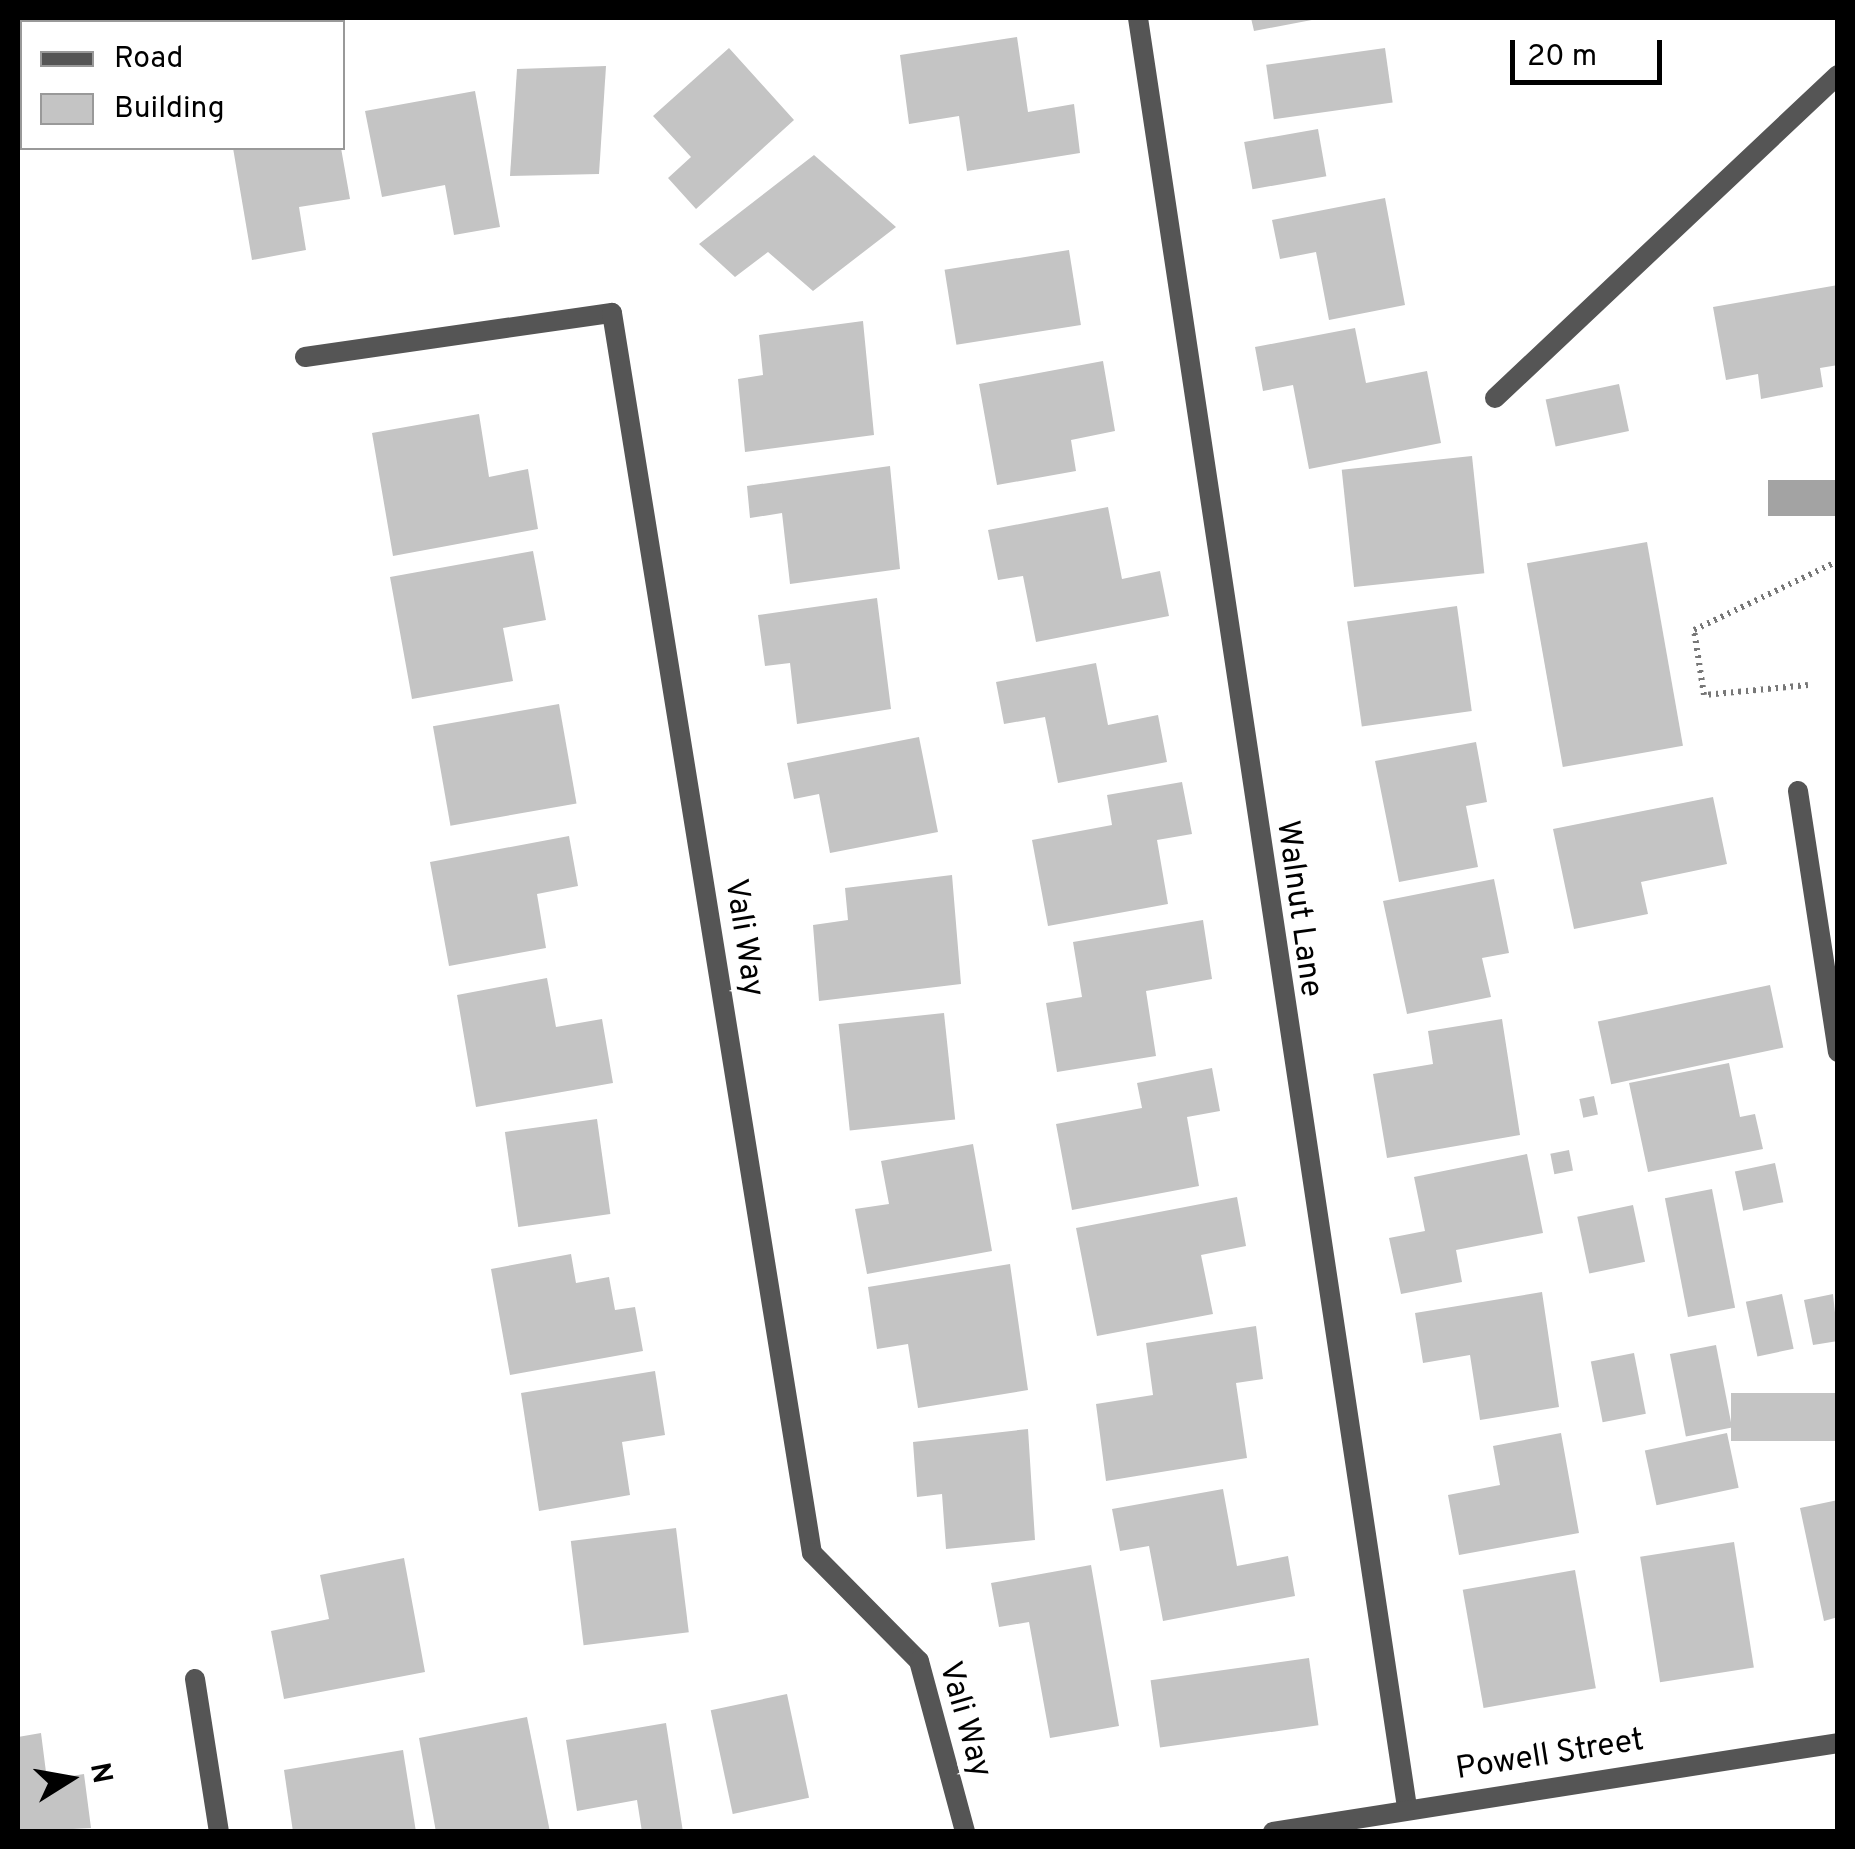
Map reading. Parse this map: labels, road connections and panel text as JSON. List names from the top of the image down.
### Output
{
  "streets": {
    "street": ["Walnut Lane", "Vali Way", "Powell Street"]
  },
  "crossings": [
    ["Walnut Lane", "Powell Street"]
  ],
  "legend": ["Road", "Building"],
  "scale_bar": "20 m",
  "north": "right"
}
